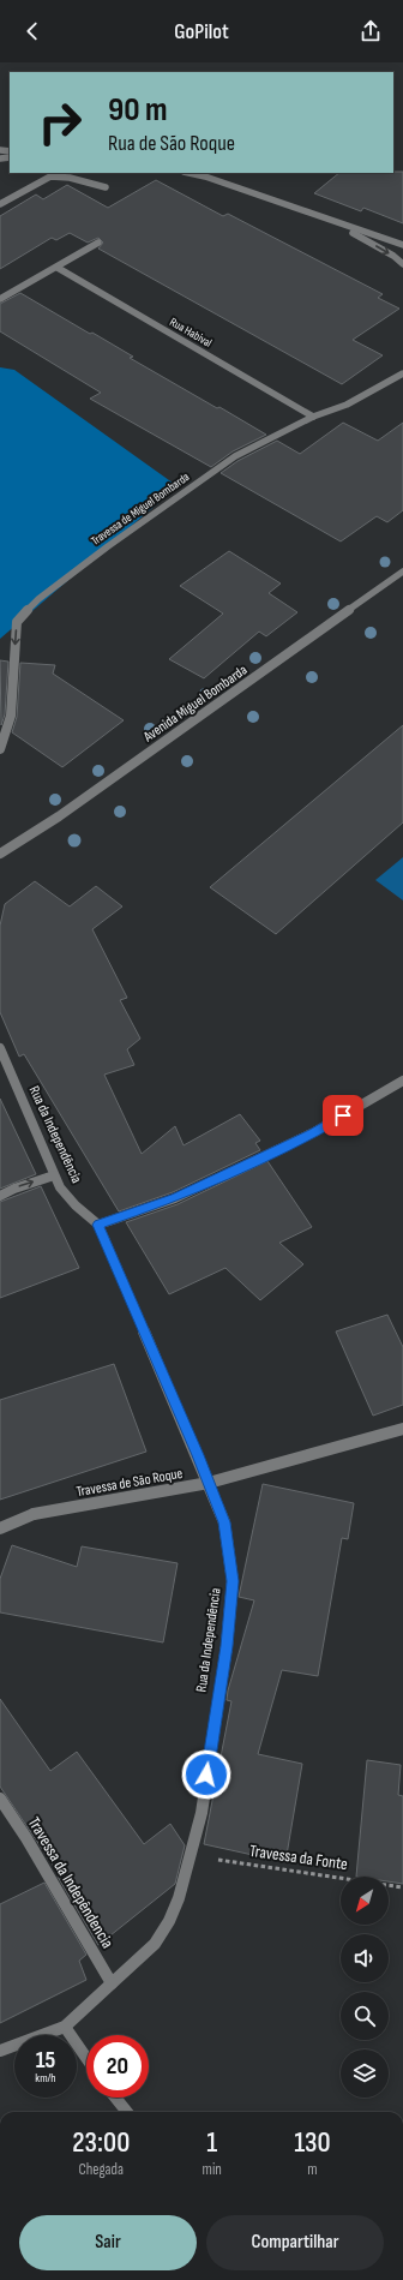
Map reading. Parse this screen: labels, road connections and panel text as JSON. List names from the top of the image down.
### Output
{
  "streets": {
    "street": [
      "Rua Habival",
      "Travessa de Miguel Bombarda",
      "Avenida Miguel Bombarda",
      "Rua da Independência",
      "Travessa de São Roque",
      "Travessa da Indepêndencia"
    ],
    "path": ["Travessa da Fonte"]
  },
  "crossings": [
    ["Rua Habival", "Travessa de Miguel Bombarda"],
    ["Rua da Independência", "Travessa de São Roque"],
    ["Rua da Independência", "Travessa da Fonte"],
    ["Rua da Independência", "Travessa da Indepêndencia"]
  ],
  "one_way": ["Travessa de Miguel Bombarda"],
  "north": "bottom left",
  "page": {
    "header": "GoPilot",
    "turn": ["90 m", "Rua de São Roque"],
    "speed": "15 km/h",
    "limit": "20",
    "eta": [
      "23:00",
      "Chegada",
      "1",
      "min",
      "130",
      "m"
    ],
    "buttons": ["Sair", "Compartilhar"]
  }
}
